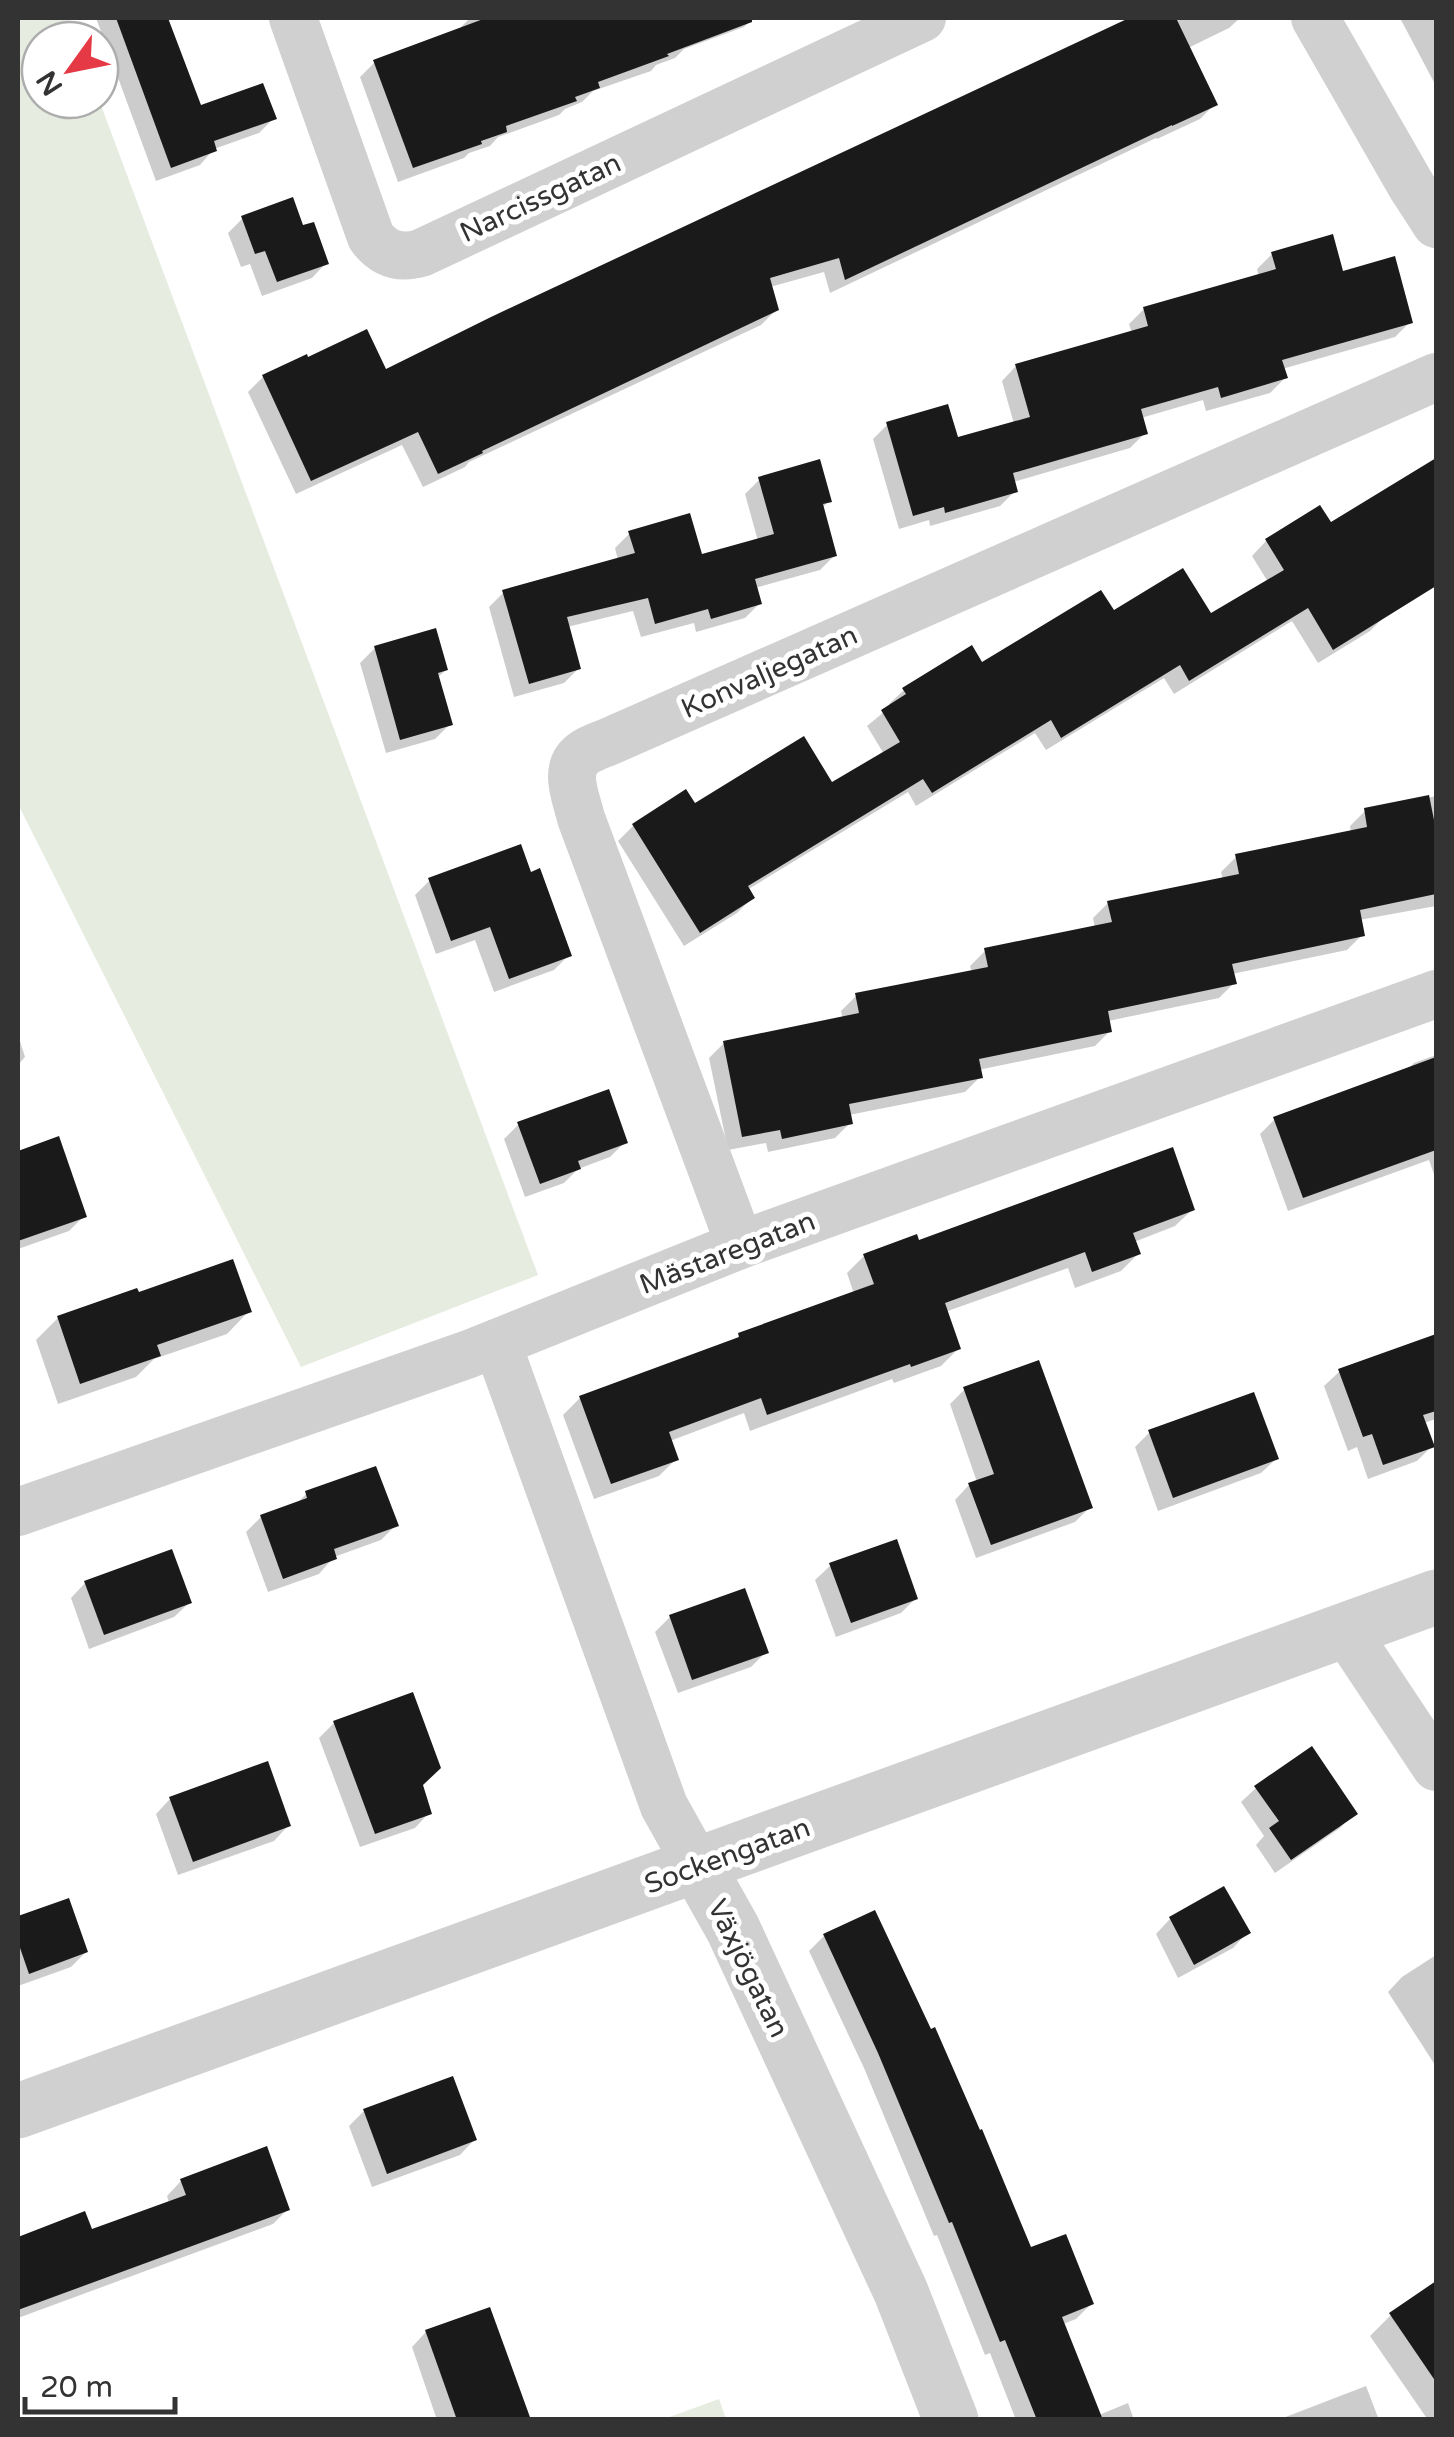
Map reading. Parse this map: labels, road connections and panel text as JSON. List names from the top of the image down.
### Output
{
  "streets": {
    "street": [
      "Narcissgatan",
      "Konvaljegatan",
      "Mästaregatan",
      "Sockengatan",
      "Växjögatan"
    ]
  },
  "crossings": [
    ["Konvaljegatan", "Mästaregatan"],
    ["Mästaregatan", "Växjögatan"],
    ["Sockengatan", "Växjögatan"]
  ],
  "scale_bar": "20 m",
  "north": "bottom left"
}
